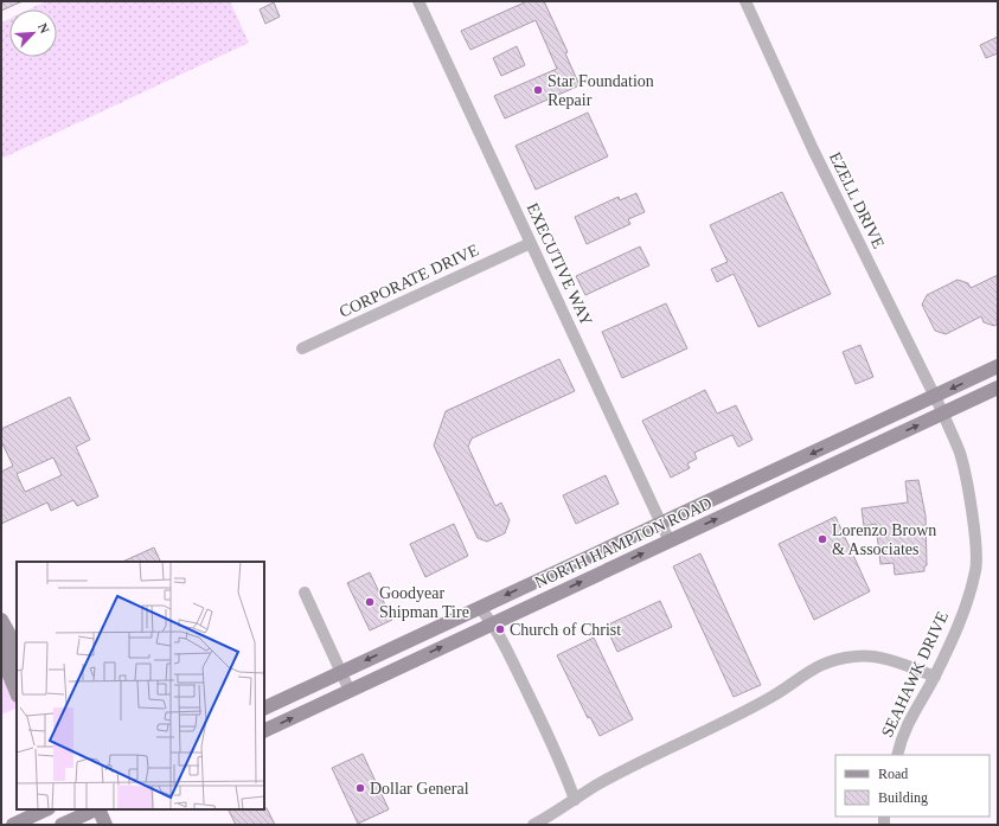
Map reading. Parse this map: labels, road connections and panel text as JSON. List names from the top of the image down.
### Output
{
  "streets": {
    "main road": ["NORTH HAMPTON ROAD"],
    "street": [
      "EZELL DRIVE",
      "EXECUTIVE WAY",
      "CORPORATE DRIVE",
      "SEAHAWK DRIVE"
    ]
  },
  "crossings": [
    ["EZELL DRIVE", "NORTH HAMPTON ROAD"],
    ["EZELL DRIVE", "SEAHAWK DRIVE"],
    ["EXECUTIVE WAY", "CORPORATE DRIVE"],
    ["EXECUTIVE WAY", "NORTH HAMPTON ROAD"],
    ["NORTH HAMPTON ROAD", "SEAHAWK DRIVE"]
  ],
  "places": [
    "Star Foundation Repair",
    "Lorenzo Brown & Associates",
    "Goodyear Shipman Tire",
    "Church of Christ",
    "Dollar General"
  ],
  "legend": ["Road", "Building"],
  "north": "top right"
}
